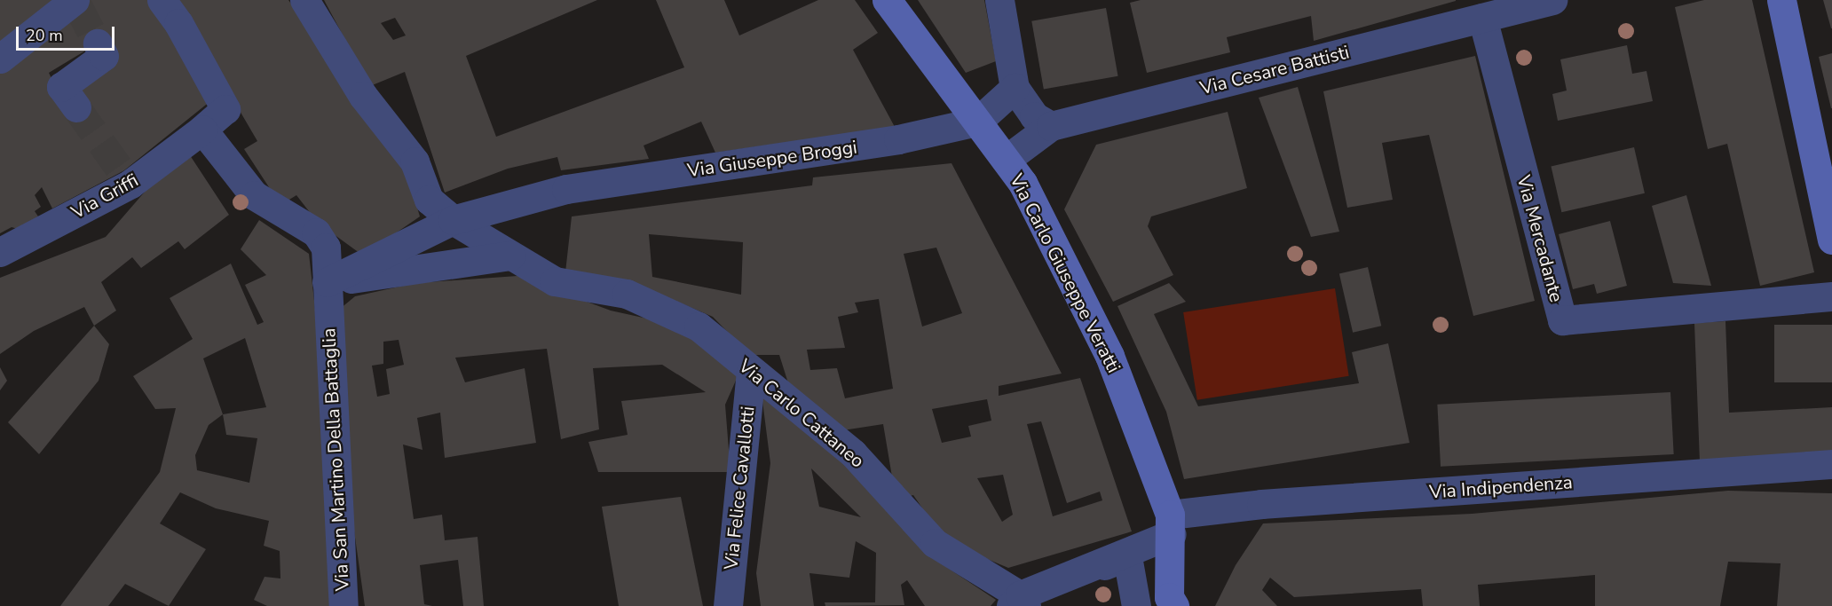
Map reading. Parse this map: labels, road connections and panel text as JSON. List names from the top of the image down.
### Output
{
  "streets": {
    "main road": ["Via Carlo Giuseppe Veratti"],
    "street": [
      "Via Cesare Battisti",
      "Via Giuseppe Broggi",
      "Via Griffi",
      "Via Mercadante",
      "Via Carlo Cattaneo",
      "Via San Martino Della Battaglia",
      "Via Indipendenza",
      "Via Felice Cavallotti"
    ]
  },
  "crossings": [
    ["Via Cesare Battisti", "Via Mercadante"],
    ["Via Cesare Battisti", "Via Carlo Giuseppe Veratti"],
    ["Via Giuseppe Broggi", "Via Carlo Giuseppe Veratti"],
    ["Via Giuseppe Broggi", "Via San Martino Della Battaglia"],
    ["Via Griffi", "Via San Martino Della Battaglia"],
    ["Via Carlo Giuseppe Veratti", "Via Indipendenza"],
    ["Via Carlo Cattaneo", "Via Indipendenza"],
    ["Via Carlo Cattaneo", "Via Felice Cavallotti"]
  ],
  "scale_bar": "20 m"
}
